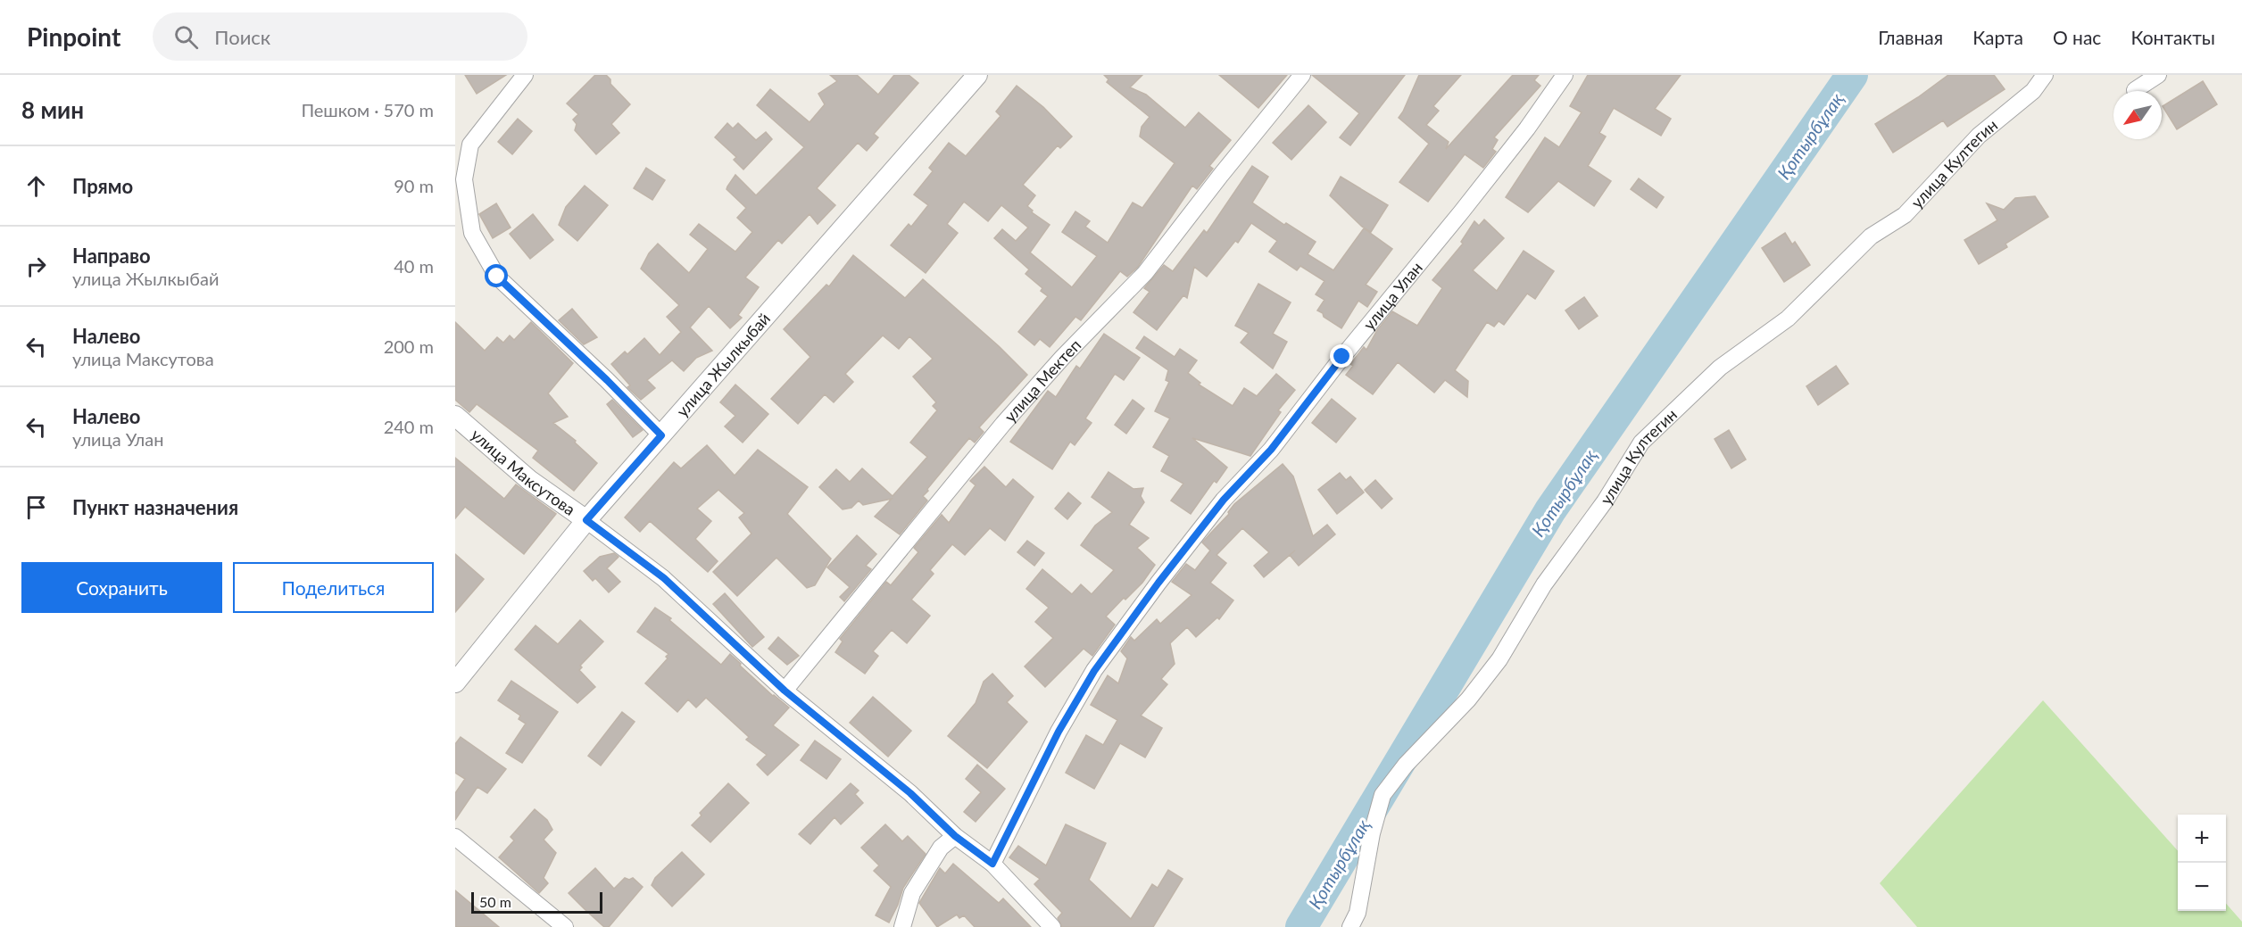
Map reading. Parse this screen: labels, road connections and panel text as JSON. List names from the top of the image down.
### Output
{
  "streets": {
    "street": [
      "улица Култегин",
      "улица Улан",
      "улица Жылкыбай",
      "улица Мектеп",
      "улица Максутова"
    ]
  },
  "crossings": [
    ["улица Улан", "улица Максутова"],
    ["улица Жылкыбай", "улица Максутова"],
    ["улица Мектеп", "улица Максутова"]
  ],
  "water": ["Қотырбұлақ"],
  "scale_bar": "50 m",
  "north": "bottom left",
  "page": {
    "header": "Pinpoint",
    "search": "Поиск",
    "nav": [
      "Главная",
      "Карта",
      "О нас",
      "Контакты"
    ],
    "heading": ["8 мин", "Пешком · 570 m"],
    "list": [
      ["Прямо", "90 m"],
      ["Направо", "улица Жылкыбай", "40 m"],
      ["Налево", "улица Максутова", "200 m"],
      ["Налево", "улица Улан", "240 m"],
      "Пункт назначения"
    ],
    "buttons": ["Сохранить", "Поделиться"],
    "map_buttons": ["+", "−"],
    "scale": "50 m"
  }
}
